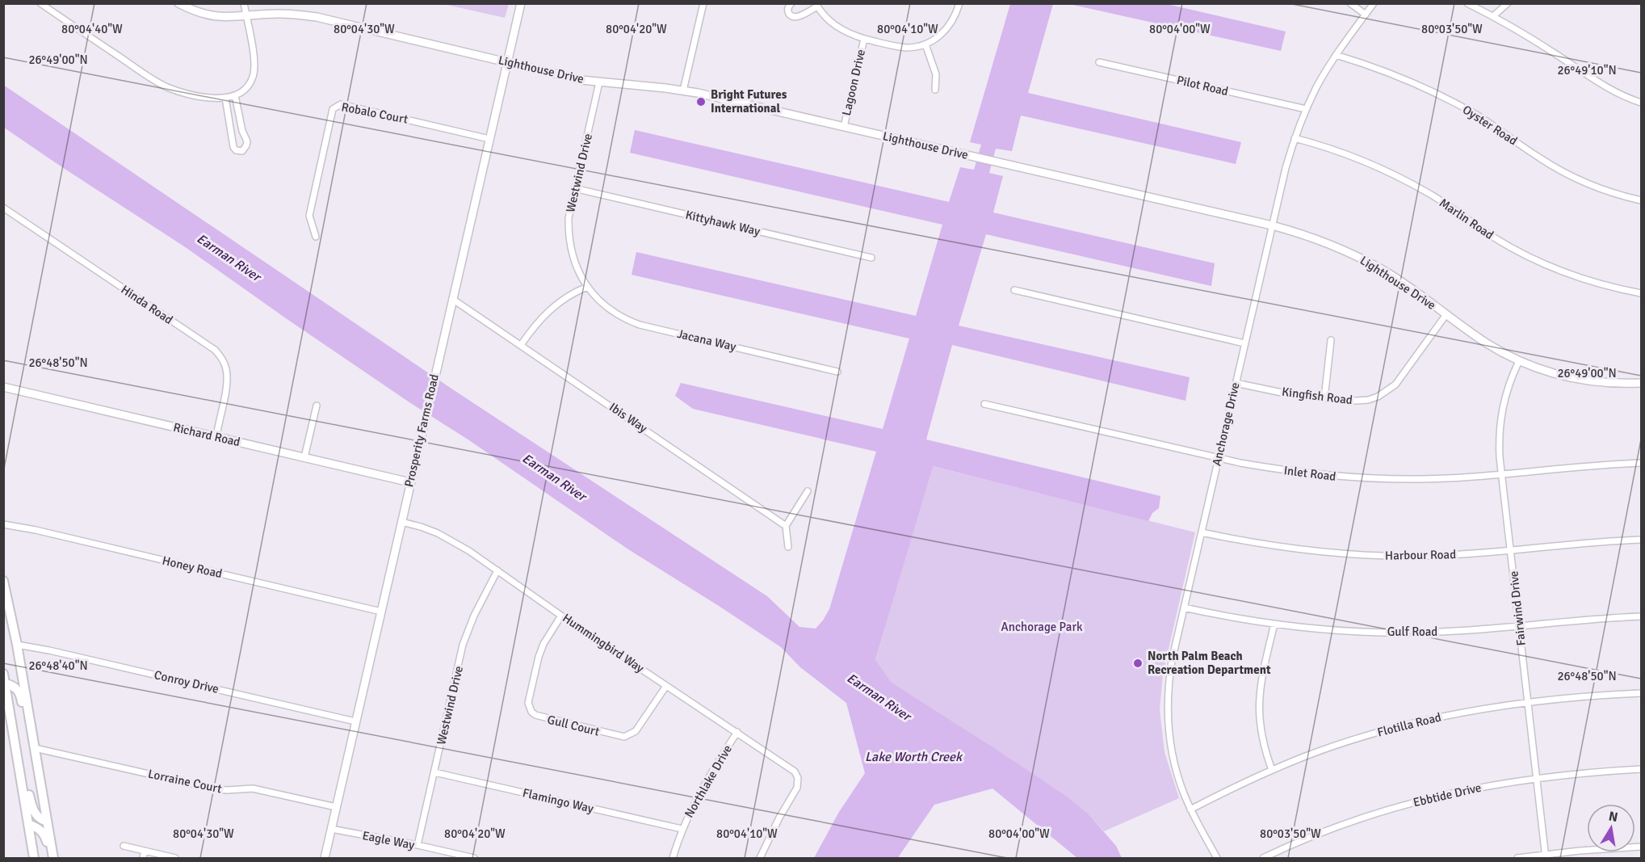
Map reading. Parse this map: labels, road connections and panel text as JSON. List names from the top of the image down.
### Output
{
  "streets": {
    "street": [
      "Lighthouse Drive",
      "Lagoon Drive",
      "Pilot Road",
      "Robalo Court",
      "Oyster Road",
      "Westwind Drive",
      "Marlin Road",
      "Kittyhawk Way",
      "Hinda Road",
      "Jacana Way",
      "Kingfish Road",
      "Ibis Way",
      "Anchorage Drive",
      "Prosperity Farms Road",
      "Richard Road",
      "Inlet Road",
      "Harbour Road",
      "Honey Road",
      "Fairwind Drive",
      "Gulf Road",
      "Hummingbird Way",
      "Conroy Drive",
      "Flotilla Road",
      "Gull Court",
      "Lorraine Court",
      "Northlake Drive",
      "Ebbtide Drive",
      "Flamingo Way",
      "Eagle Way"
    ]
  },
  "crossings": [
    ["Lighthouse Drive", "Lagoon Drive"],
    ["Lighthouse Drive", "Westwind Drive"],
    ["Lighthouse Drive", "Kingfish Road"],
    ["Lighthouse Drive", "Anchorage Drive"],
    ["Lighthouse Drive", "Prosperity Farms Road"],
    ["Lighthouse Drive", "Fairwind Drive"],
    ["Pilot Road", "Anchorage Drive"],
    ["Robalo Court", "Prosperity Farms Road"],
    ["Oyster Road", "Anchorage Drive"],
    ["Westwind Drive", "Kittyhawk Way"],
    ["Westwind Drive", "Jacana Way"],
    ["Westwind Drive", "Hummingbird Way"],
    ["Westwind Drive", "Flamingo Way"],
    ["Westwind Drive", "Eagle Way"],
    ["Marlin Road", "Anchorage Drive"],
    ["Hinda Road", "Richard Road"],
    ["Kingfish Road", "Anchorage Drive"],
    ["Ibis Way", "Prosperity Farms Road"],
    ["Anchorage Drive", "Inlet Road"],
    ["Anchorage Drive", "Harbour Road"],
    ["Anchorage Drive", "Gulf Road"],
    ["Anchorage Drive", "Flotilla Road"],
    ["Prosperity Farms Road", "Richard Road"],
    ["Prosperity Farms Road", "Honey Road"],
    ["Prosperity Farms Road", "Hummingbird Way"],
    ["Prosperity Farms Road", "Conroy Drive"],
    ["Prosperity Farms Road", "Lorraine Court"],
    ["Prosperity Farms Road", "Eagle Way"],
    ["Inlet Road", "Fairwind Drive"],
    ["Harbour Road", "Fairwind Drive"],
    ["Fairwind Drive", "Gulf Road"],
    ["Fairwind Drive", "Flotilla Road"],
    ["Fairwind Drive", "Ebbtide Drive"],
    ["Hummingbird Way", "Gull Court"],
    ["Hummingbird Way", "Northlake Drive"],
    ["Northlake Drive", "Flamingo Way"]
  ],
  "water": ["Earman River", "Lake Worth Creek"],
  "parks": ["Anchorage Park"],
  "places": ["Bright Futures International", "North Palm Beach Recreation Department"],
  "north": "top",
  "coordinates": [
    "80°04'40\"W",
    "80°04'30\"W",
    "80°04'20\"W",
    "80°04'10\"W",
    "80°04'00\"W",
    "80°03'50\"W",
    "26°49'00\"N",
    "26°49'10\"N",
    "26°48'50\"N",
    "26°48'40\"N"
  ]
}
